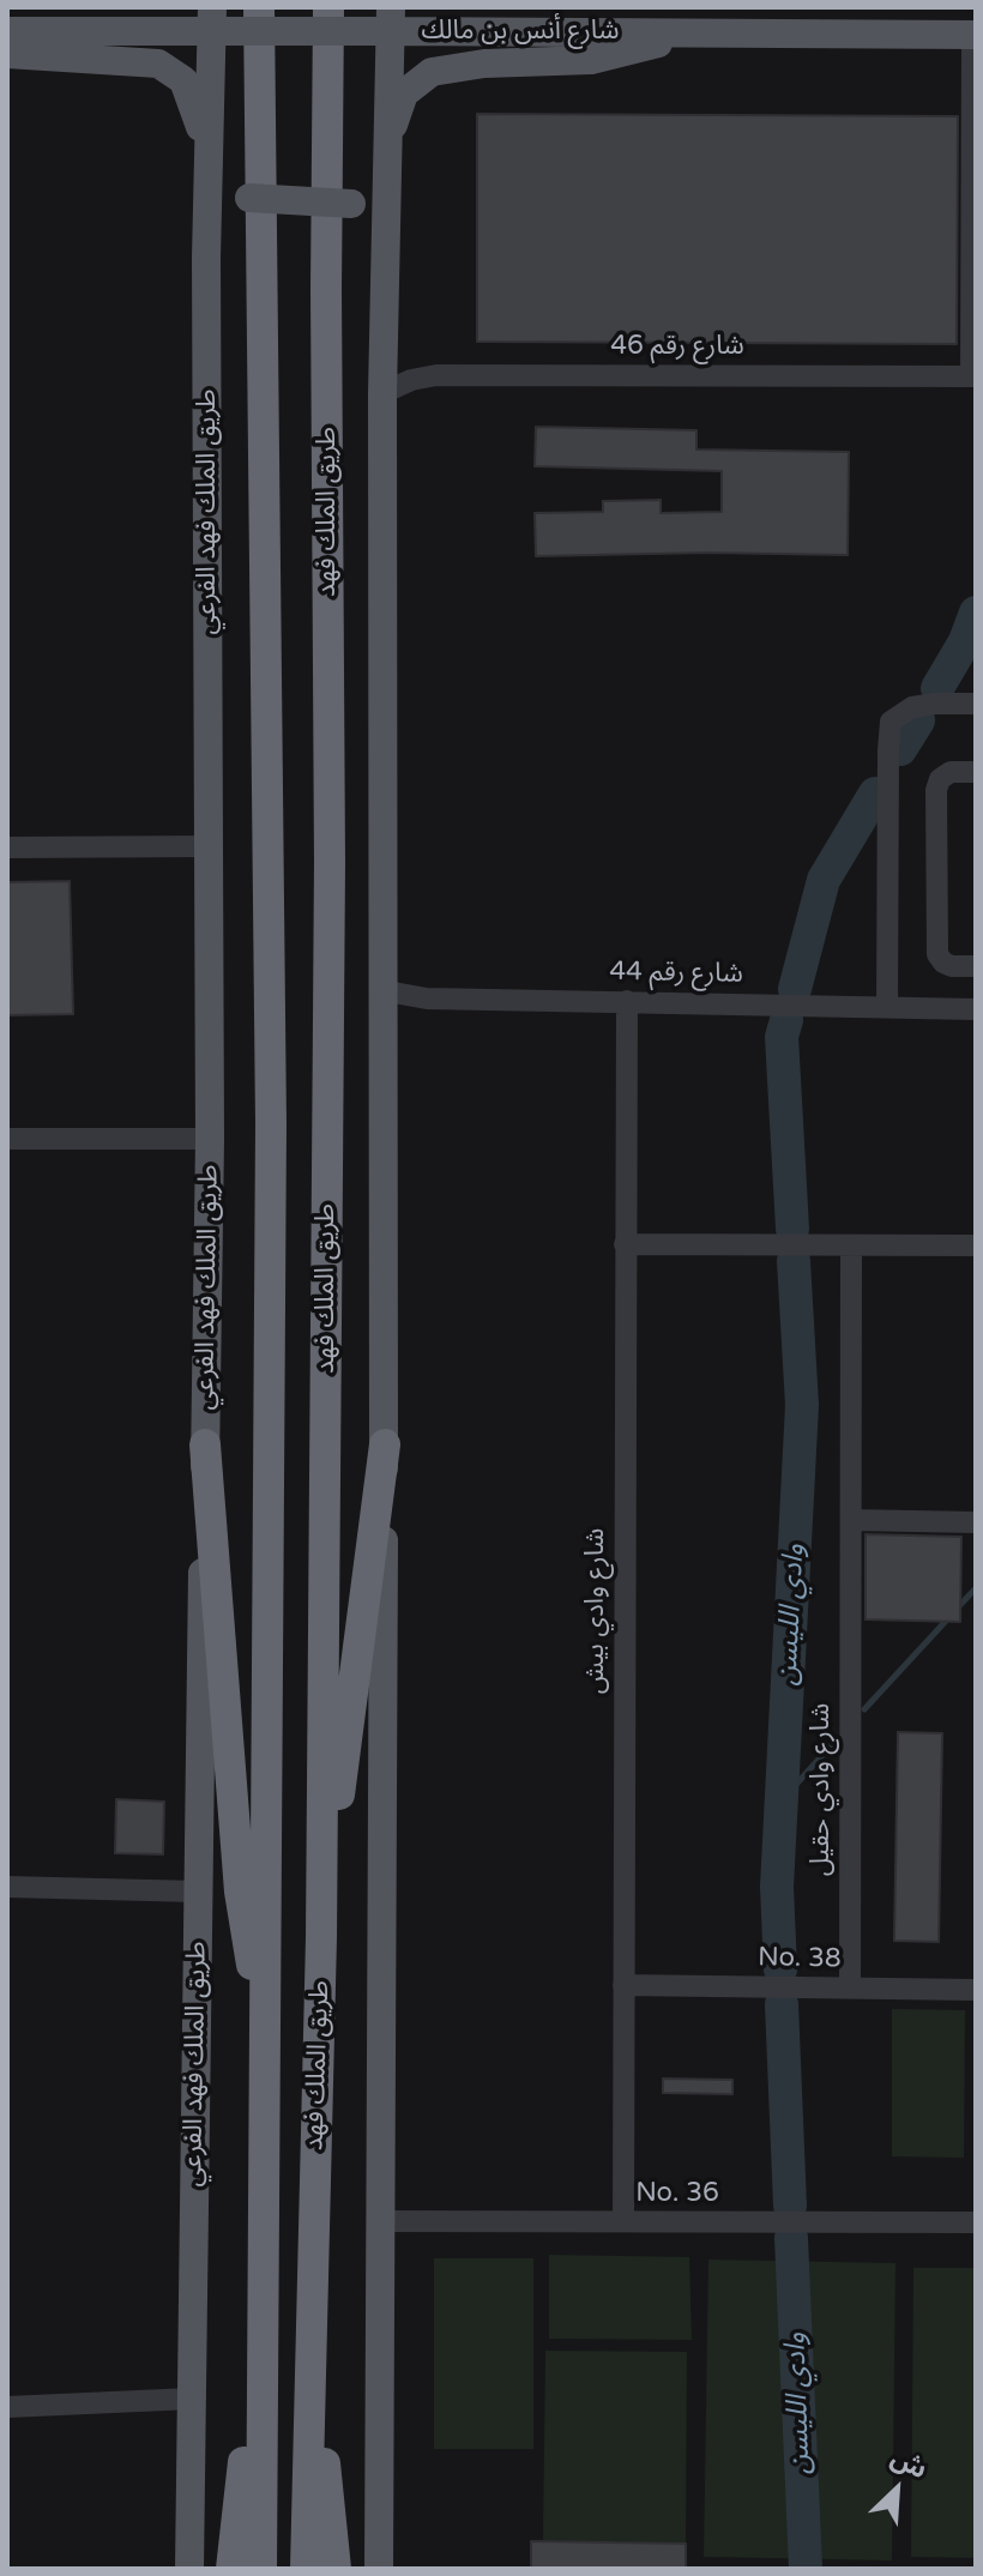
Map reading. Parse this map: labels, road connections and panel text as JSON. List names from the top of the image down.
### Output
{
  "streets": {
    "highway": ["طريق الملك فهد"],
    "main road": ["شارع أنس بن مالك", "طريق الملك فهد الفرعي"],
    "street": [
      "شارع رقم 46",
      "شارع رقم 44",
      "شارع وادي بيش",
      "شارع وادي حقيل",
      "No. 38",
      "No. 36"
    ]
  },
  "crossings": [
    ["شارع أنس بن مالك", "طريق الملك فهد الفرعي"],
    ["شارع رقم 44", "شارع وادي بيش"],
    ["شارع وادي بيش", "No. 38"],
    ["شارع وادي بيش", "No. 36"],
    ["شارع وادي حقيل", "No. 38"]
  ],
  "water": ["وادي الليسن"],
  "north": "top right"
}
